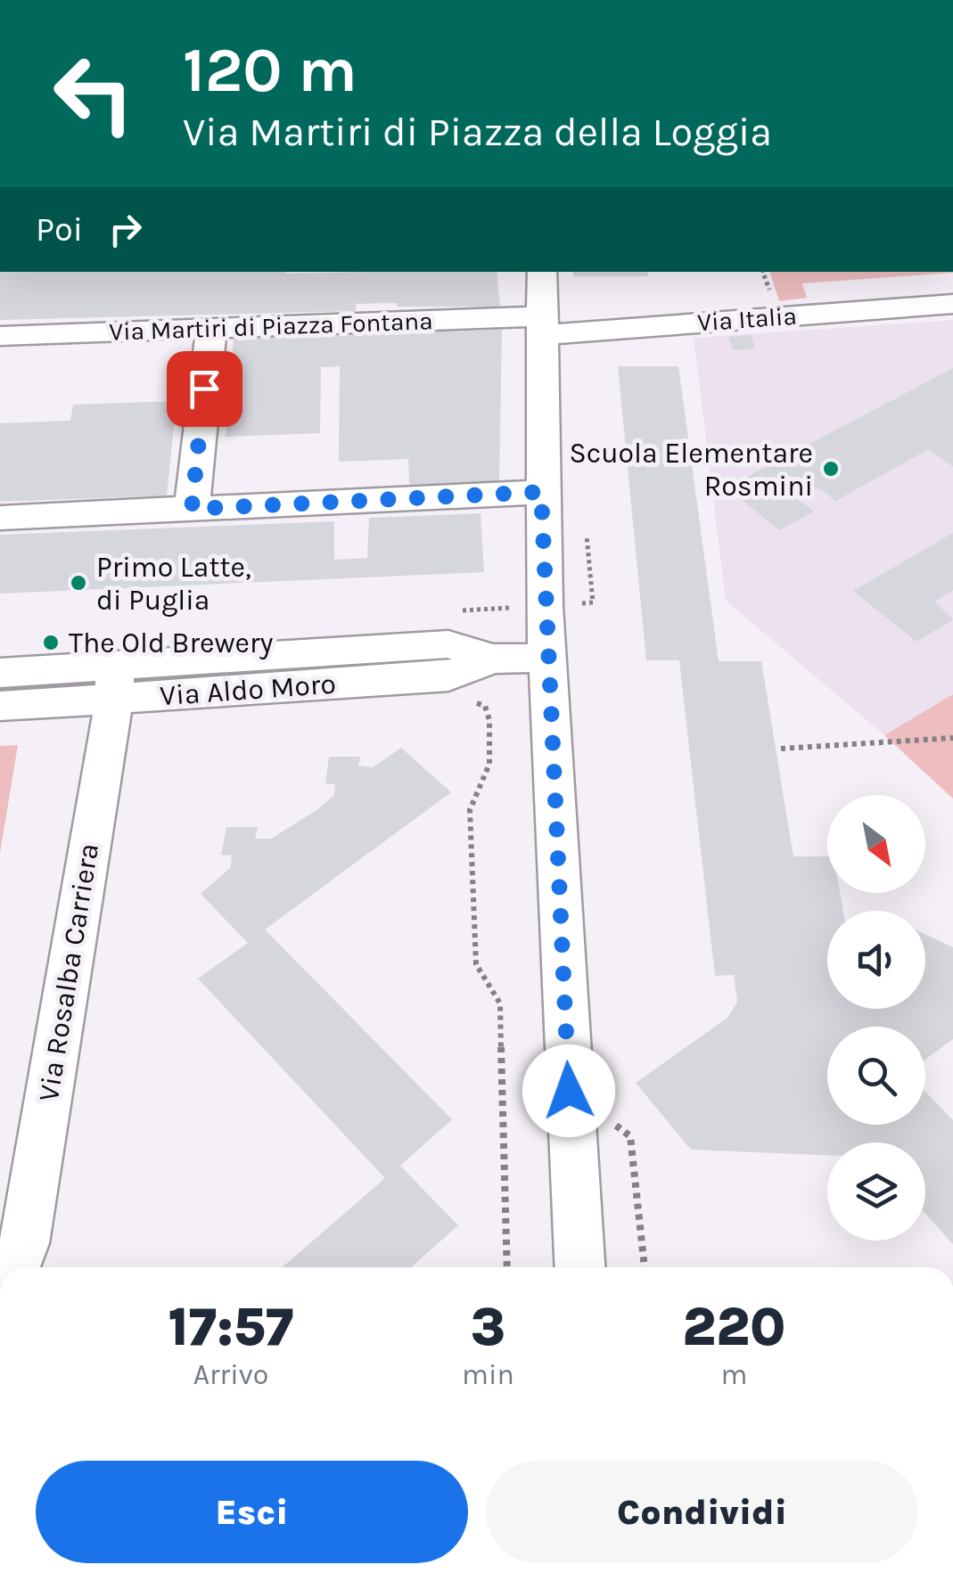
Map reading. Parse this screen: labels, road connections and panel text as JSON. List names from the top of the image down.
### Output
{
  "streets": {
    "street": [
      "Via Italia",
      "Via Martiri di Piazza Fontana",
      "Via Aldo Moro",
      "Via Rosalba Carriera"
    ]
  },
  "crossings": [
    ["Via Italia", "Via Martiri di Piazza Fontana"],
    ["Via Aldo Moro", "Via Rosalba Carriera"]
  ],
  "places": ["Scuola Elementare Rosmini", "Primo Latte, di Puglia", "The Old Brewery"],
  "north": "bottom right",
  "page": {
    "turn": ["120 m", "Via Martiri di Piazza della Loggia"],
    "then": "Poi",
    "eta": [
      "17:57",
      "Arrivo",
      "3",
      "min",
      "220",
      "m"
    ],
    "buttons": ["Esci", "Condividi"]
  }
}
